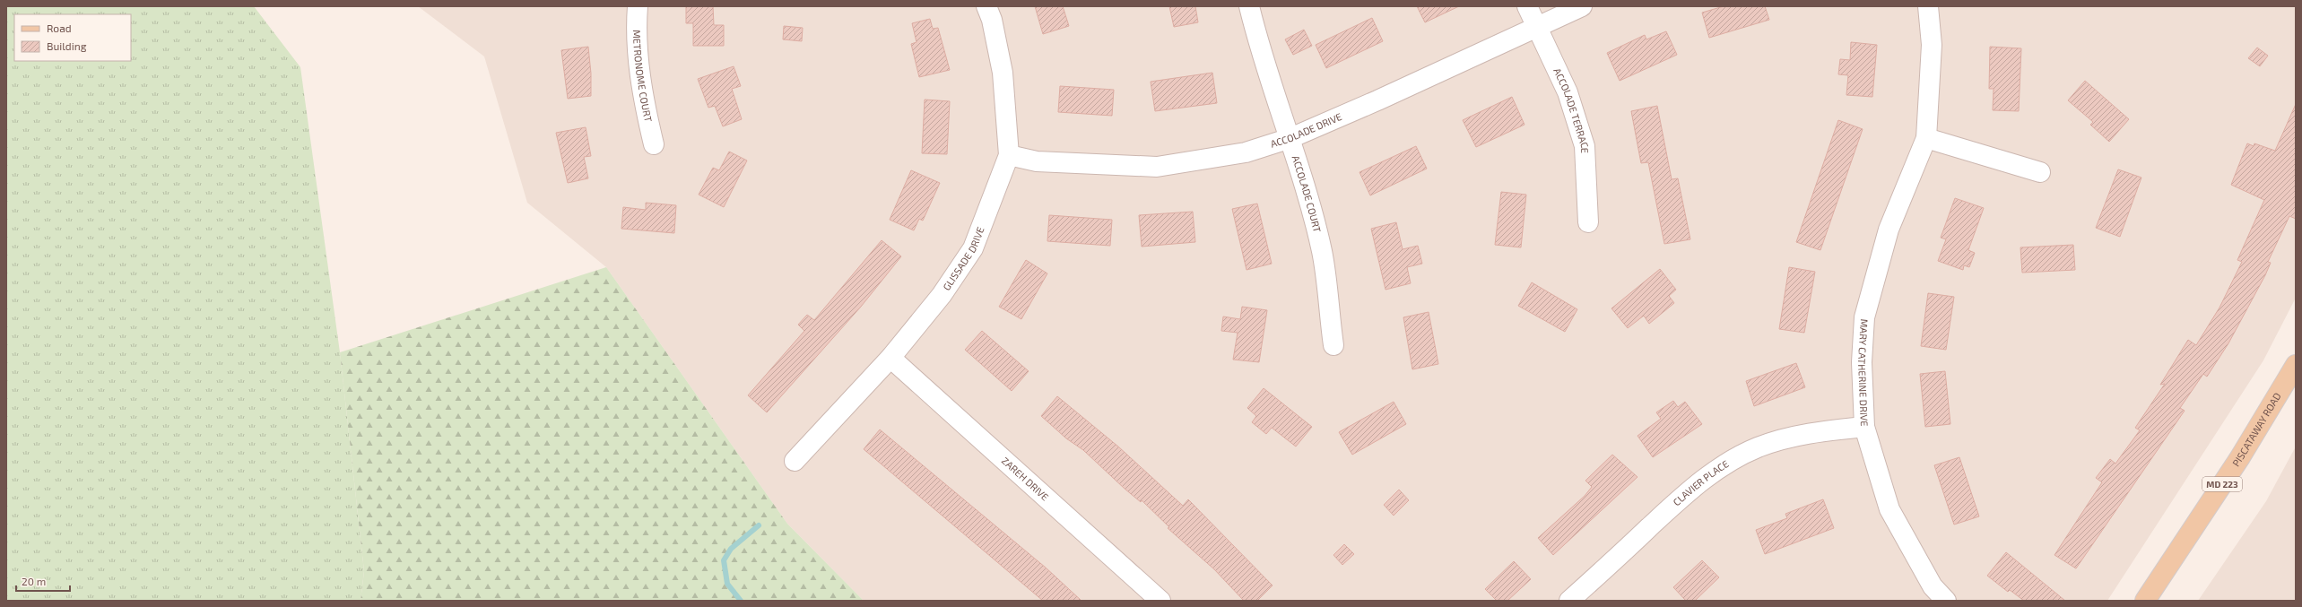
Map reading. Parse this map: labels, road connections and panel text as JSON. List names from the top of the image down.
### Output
{
  "streets": {
    "main road": ["PISCATAWAY ROAD", "MD 223"],
    "street": [
      "METRONOME COURT",
      "ACCOLADE TERRACE",
      "ACCOLADE DRIVE",
      "ACCOLADE COURT",
      "GLISSADE DRIVE",
      "MARY CATHERINE DRIVE",
      "ZAREH DRIVE",
      "CLAVIER PLACE"
    ]
  },
  "crossings": [
    ["ACCOLADE TERRACE", "ACCOLADE DRIVE"],
    ["ACCOLADE DRIVE", "ACCOLADE COURT"],
    ["ACCOLADE DRIVE", "GLISSADE DRIVE"],
    ["GLISSADE DRIVE", "ZAREH DRIVE"],
    ["MARY CATHERINE DRIVE", "CLAVIER PLACE"]
  ],
  "legend": ["Road", "Building"],
  "scale_bar": "20 m"
}
